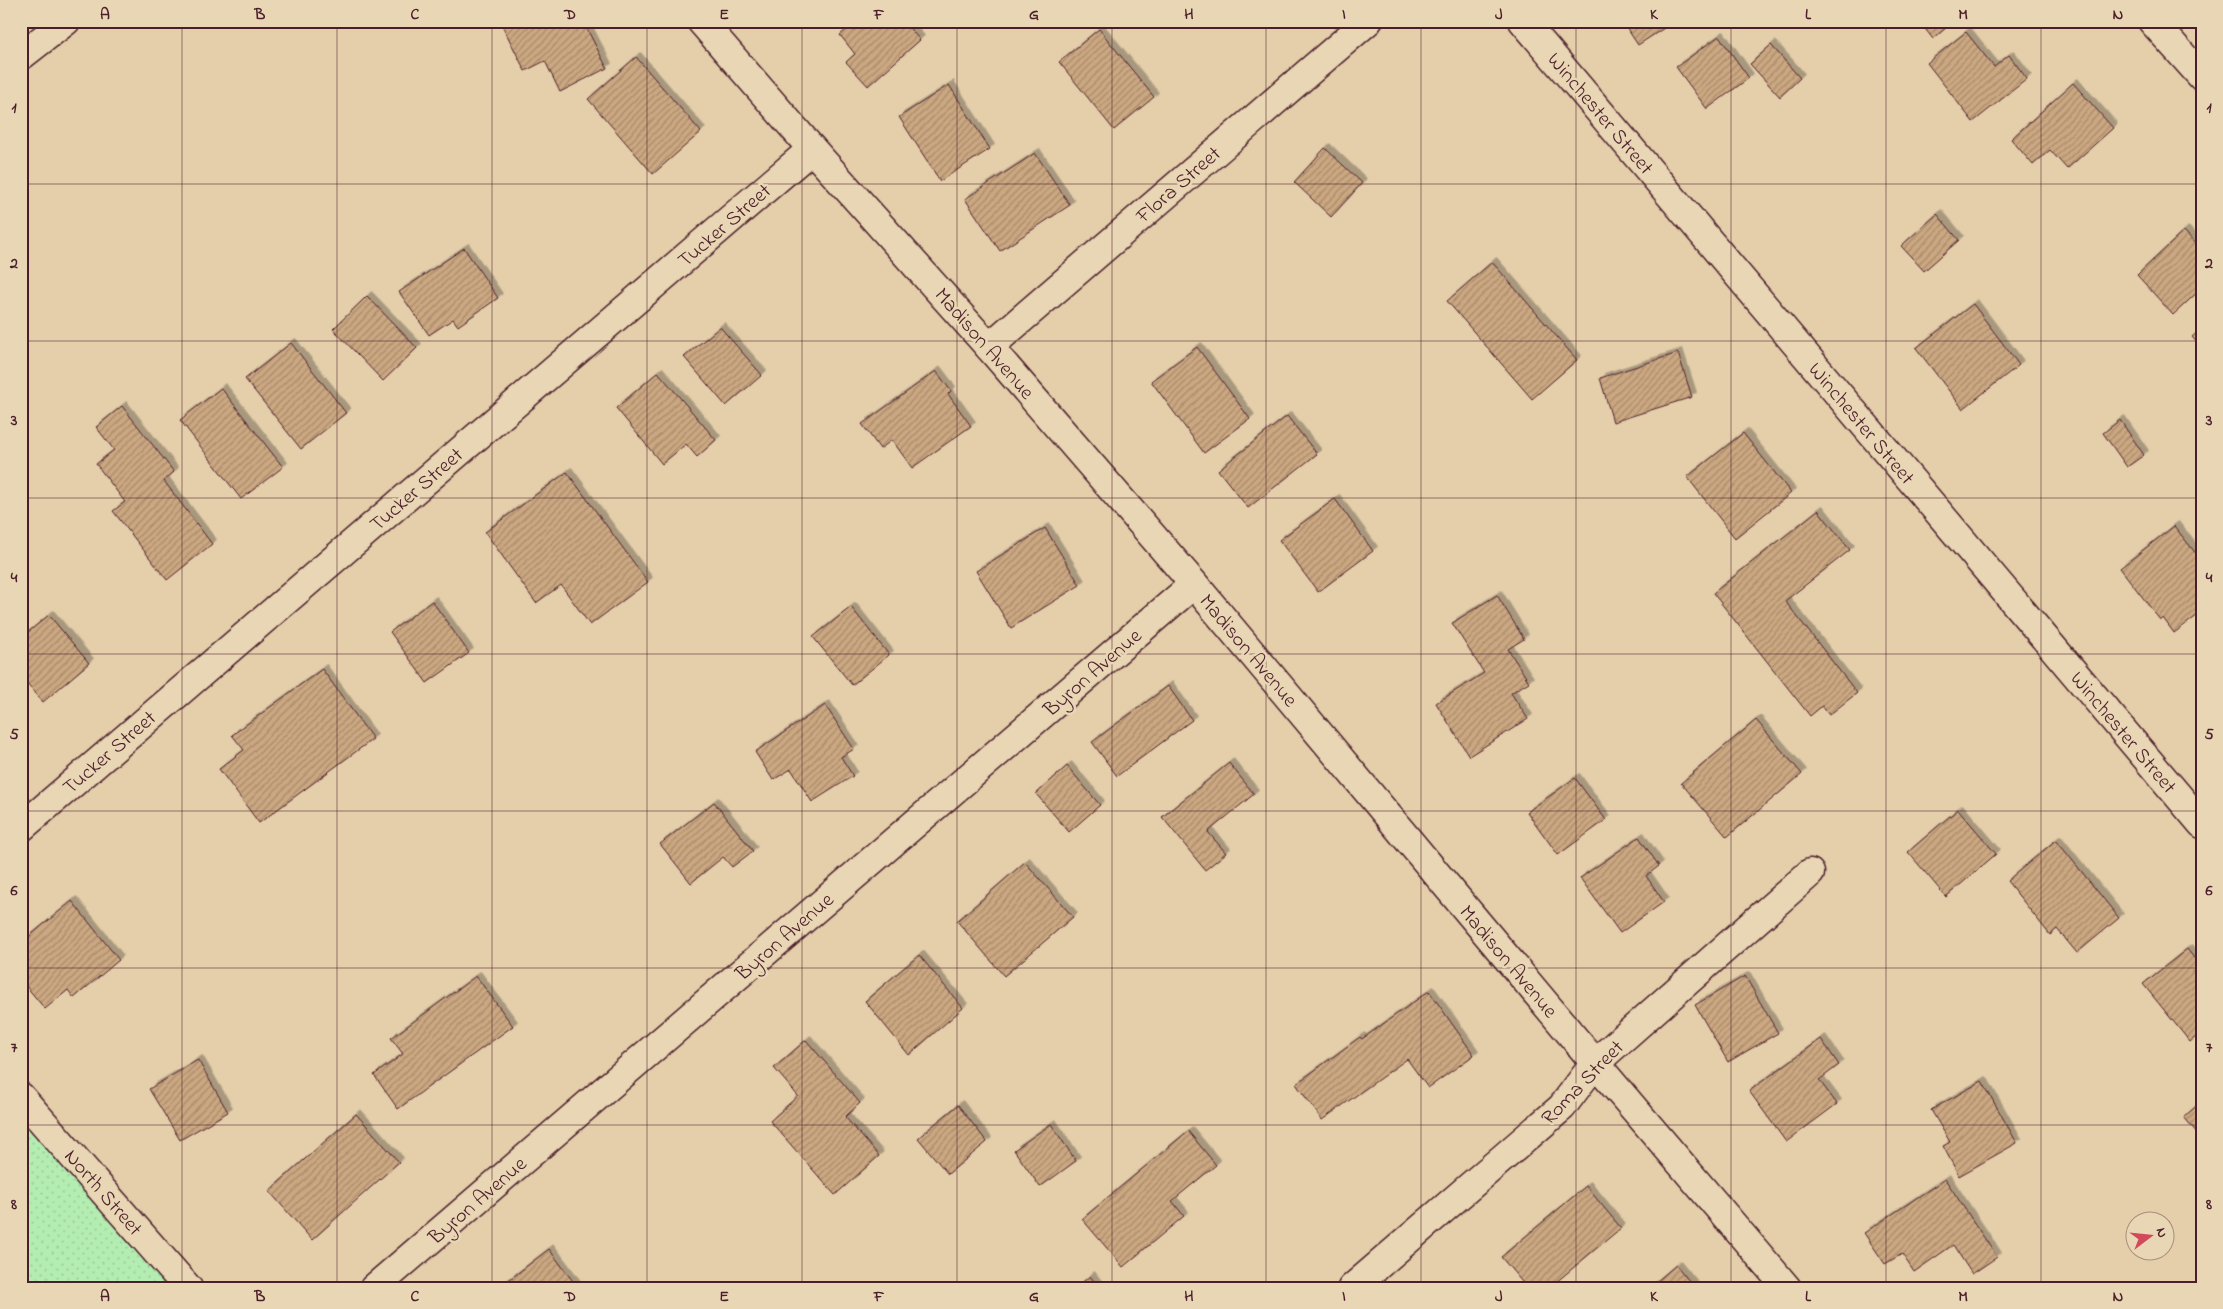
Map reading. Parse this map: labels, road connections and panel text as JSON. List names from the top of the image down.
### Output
{
  "streets": {
    "street": [
      "Winchester Street",
      "Flora Street",
      "Tucker Street",
      "Madison Avenue",
      "Byron Avenue",
      "Roma Street",
      "North Street"
    ]
  },
  "crossings": [
    ["Flora Street", "Madison Avenue"],
    ["Tucker Street", "Madison Avenue"],
    ["Madison Avenue", "Byron Avenue"],
    ["Madison Avenue", "Roma Street"]
  ],
  "north": "right",
  "grid": {
    "columns": [
      "A",
      "B",
      "C",
      "D",
      "E",
      "F",
      "G",
      "H",
      "I",
      "J",
      "K",
      "L",
      "M",
      "N"
    ],
    "rows": [
      "1",
      "2",
      "3",
      "4",
      "5",
      "6",
      "7",
      "8"
    ]
  }
}
